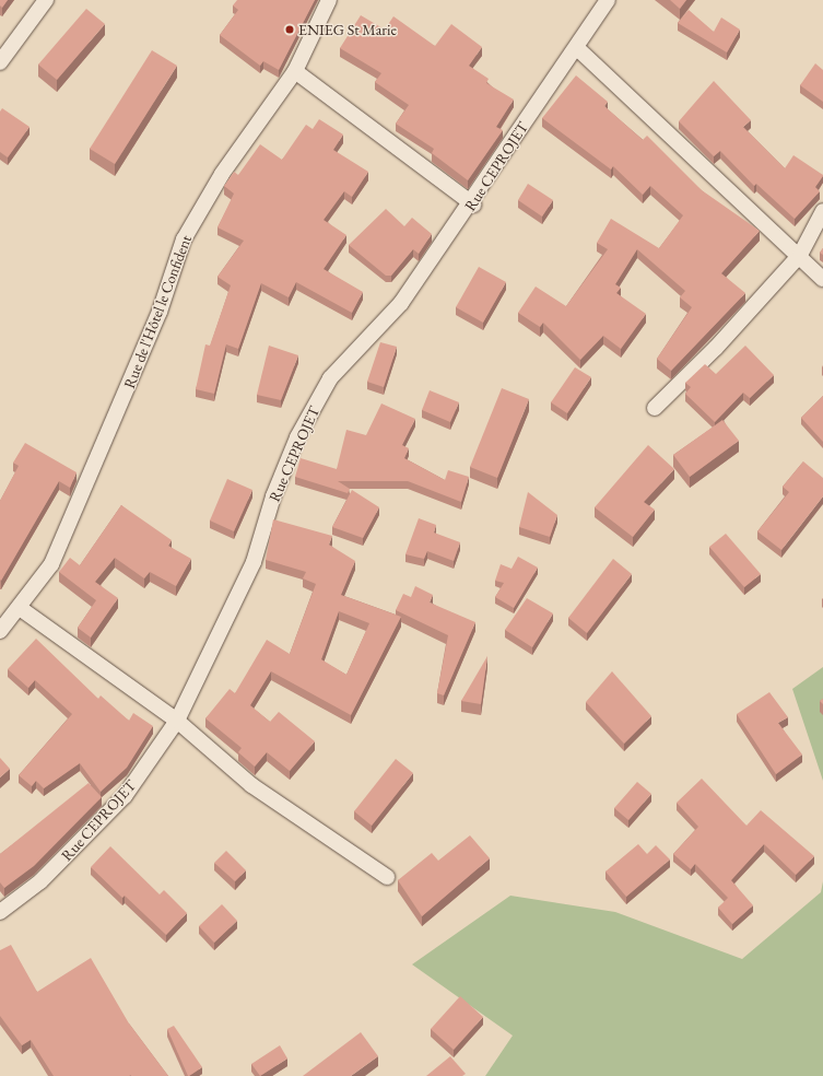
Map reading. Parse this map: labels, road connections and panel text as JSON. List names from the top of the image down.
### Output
{
  "streets": {
    "street": ["Rue CEPROJET", "Rue de l'Hôtel le Confident"]
  },
  "places": ["ENIEG St Marie"]
}
